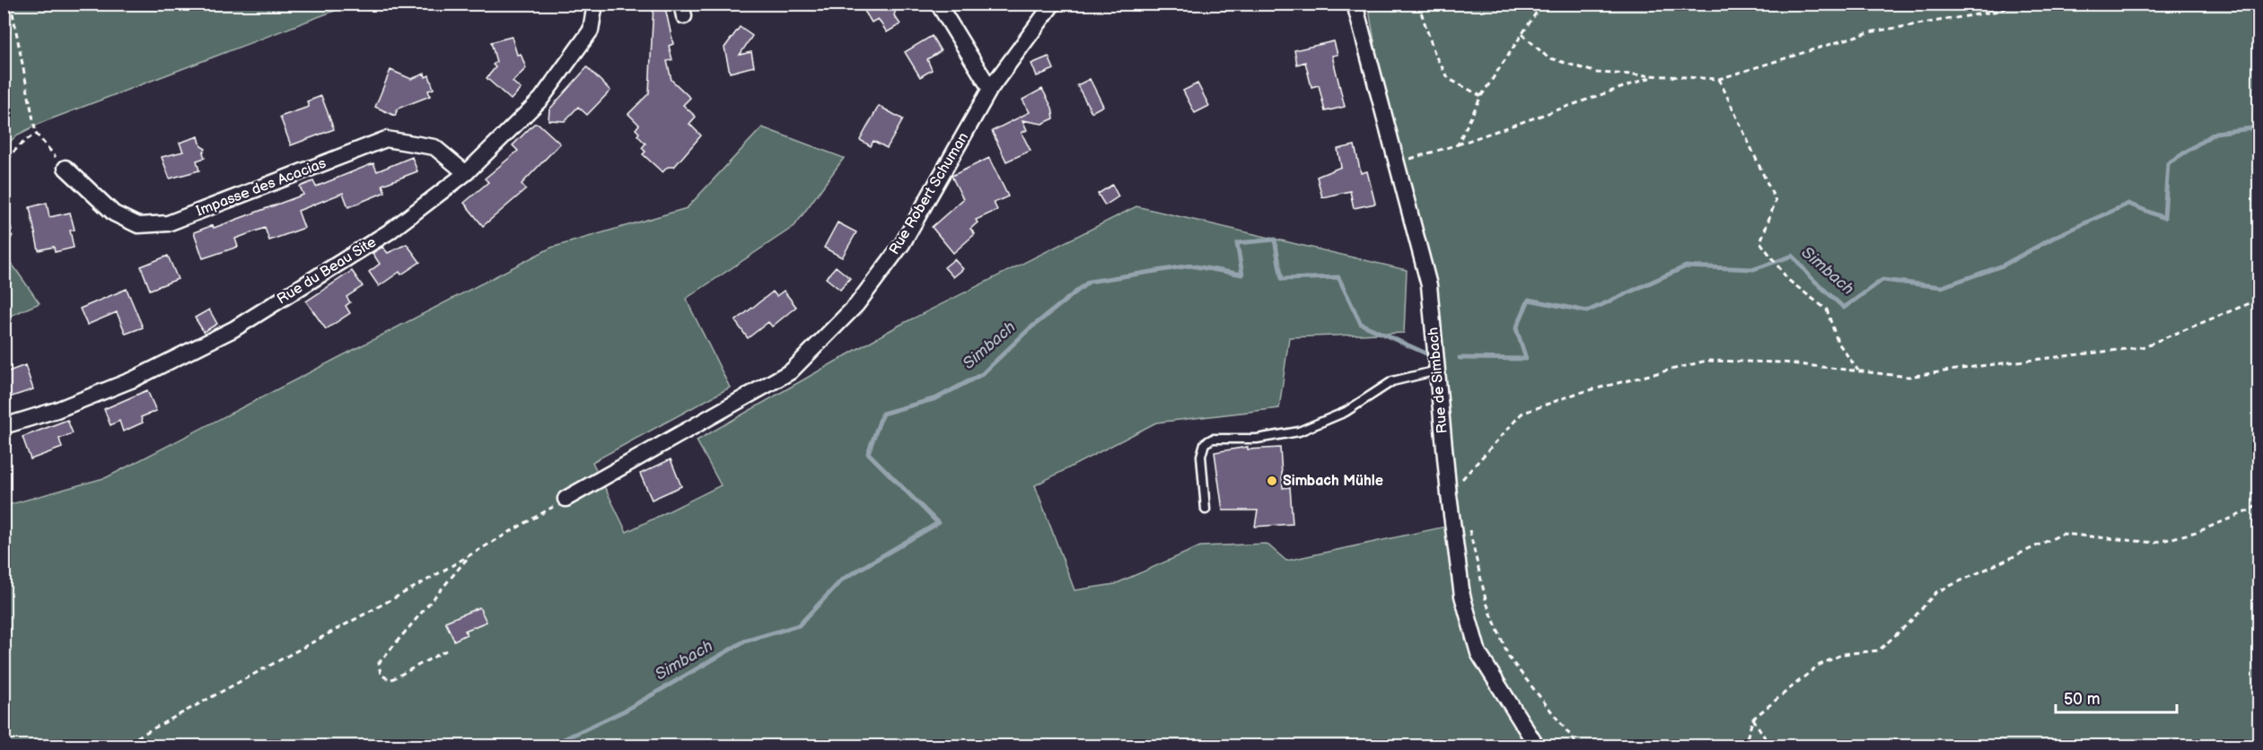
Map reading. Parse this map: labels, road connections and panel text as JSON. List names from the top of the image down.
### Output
{
  "streets": {
    "street": [
      "Impasse des Acacias",
      "Rue Robert Schuman",
      "Rue du Beau Site",
      "Rue de Simbach"
    ]
  },
  "crossings": [
    ["Impasse des Acacias", "Rue du Beau Site"]
  ],
  "water": ["Simbach"],
  "places": ["Simbach Mühle"],
  "scale_bar": "50 m"
}
